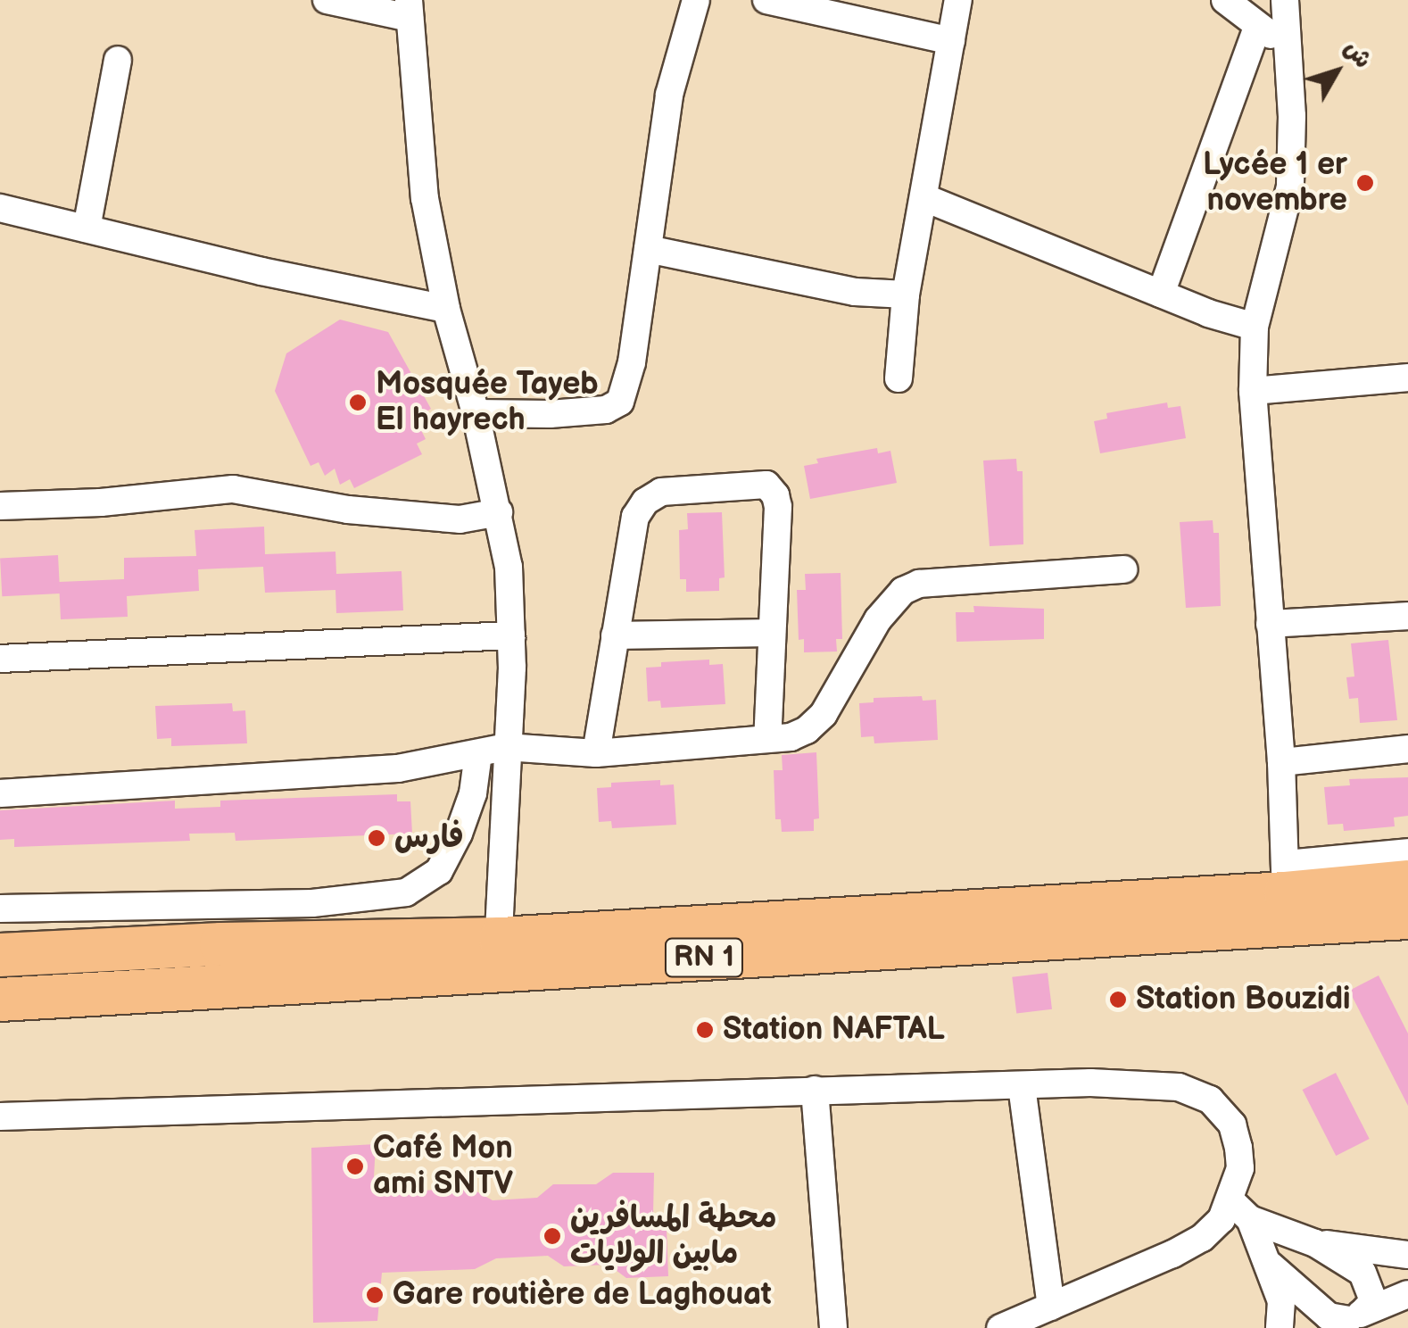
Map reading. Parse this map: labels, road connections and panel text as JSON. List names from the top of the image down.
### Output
{
  "streets": {
    "highway": ["RN 1"]
  },
  "places": [
    "Lycée 1 er novembre",
    "Mosquée Tayeb El hayrech",
    "فارس",
    "Station Bouzidi",
    "Station NAFTAL",
    "Café Mon ami SNTV",
    "محطة المسافرين مابين الولايات",
    "Gare routière de Laghouat"
  ],
  "north": "top right"
}
